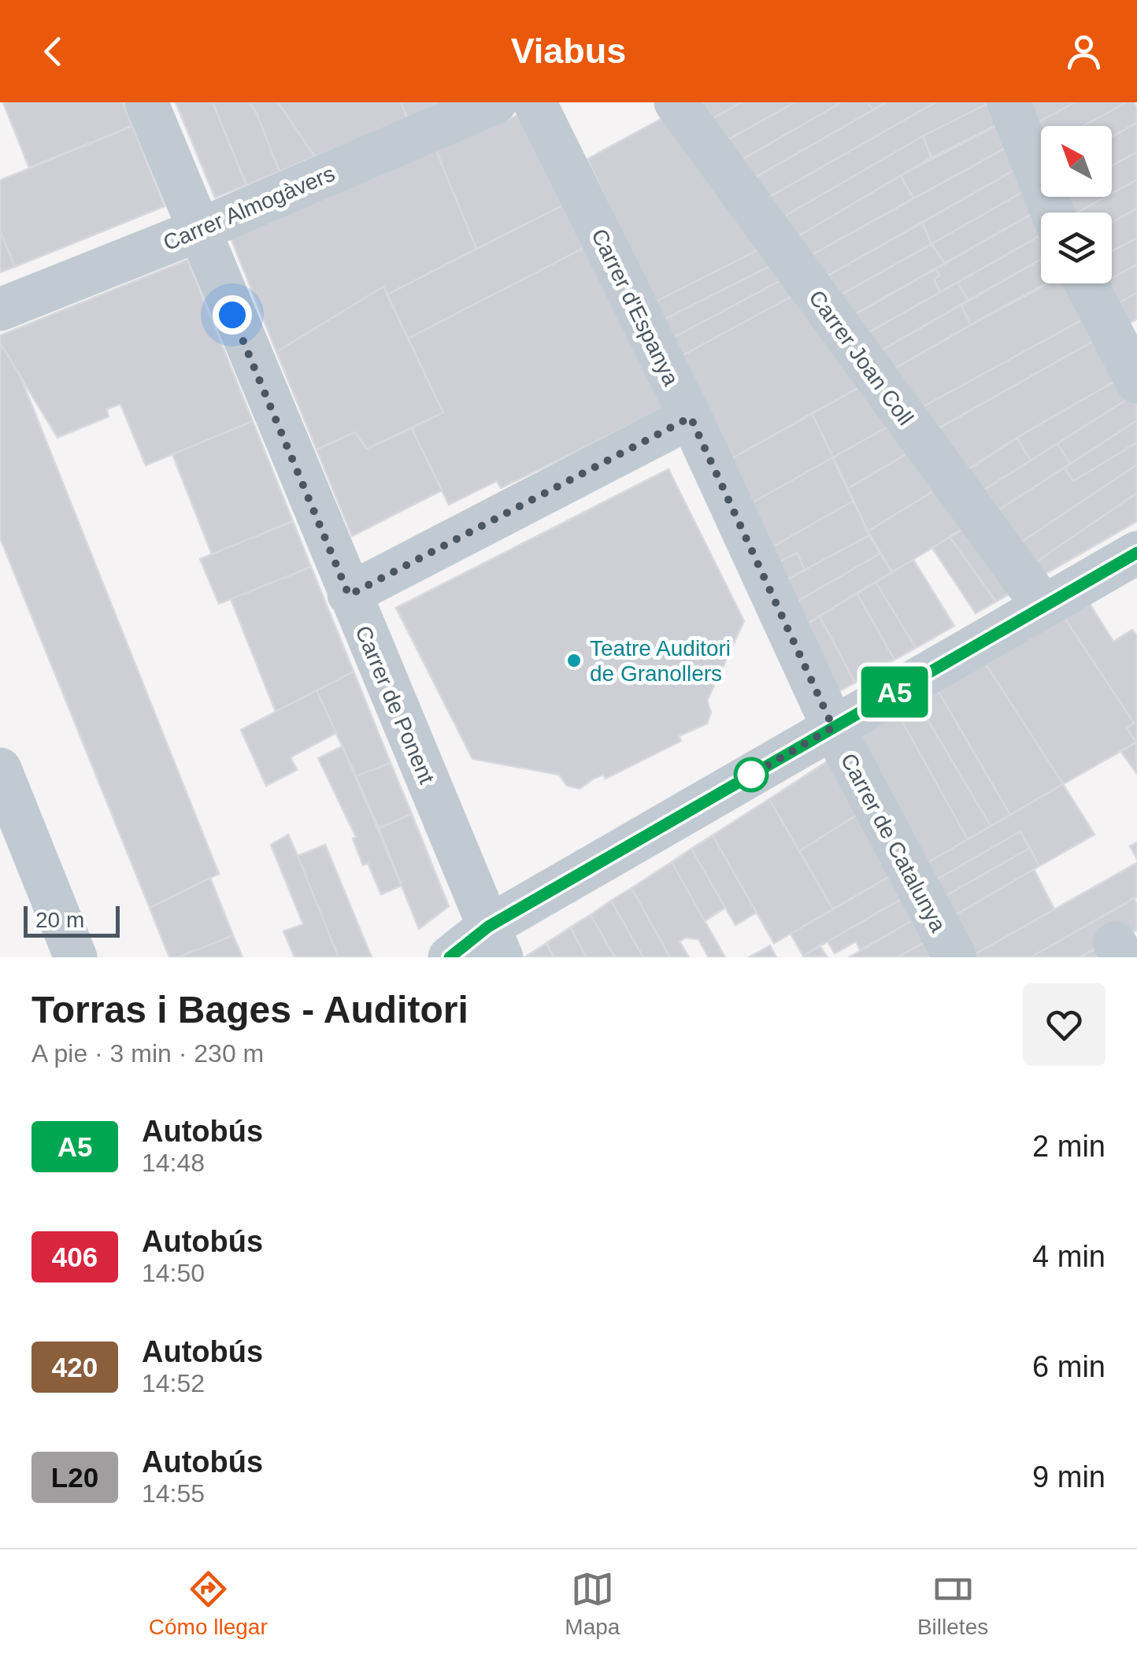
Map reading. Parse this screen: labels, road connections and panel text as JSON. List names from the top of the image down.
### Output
{
  "streets": {
    "street": [
      "Carrer Almogàvers",
      "Carrer d'Espanya",
      "Carrer Joan Coll",
      "Carrer de Ponent",
      "Carrer de Catalunya"
    ]
  },
  "crossings": [
    ["Carrer Almogàvers", "Carrer de Ponent"],
    ["Carrer d'Espanya", "Carrer de Catalunya"]
  ],
  "places": ["Teatre Auditori de Granollers"],
  "lines": ["bus line A5"],
  "scale_bar": "20 m",
  "north": "top left",
  "page": {
    "header": "Viabus",
    "on_map": "A5",
    "scale": "20 m",
    "heading": ["Torras i Bages - Auditori", "A pie · 3 min · 230 m"],
    "list": [
      {
        "mark": "A5",
        "name": "Autobús",
        "note": "14:48",
        "value": "2 min"
      },
      {
        "mark": "406",
        "name": "Autobús",
        "note": "14:50",
        "value": "4 min"
      },
      {
        "mark": "420",
        "name": "Autobús",
        "note": "14:52",
        "value": "6 min"
      },
      {
        "mark": "L20",
        "name": "Autobús",
        "note": "14:55",
        "value": "9 min"
      }
    ],
    "tabs": ["Cómo llegar", "Mapa", "Billetes"]
  }
}
